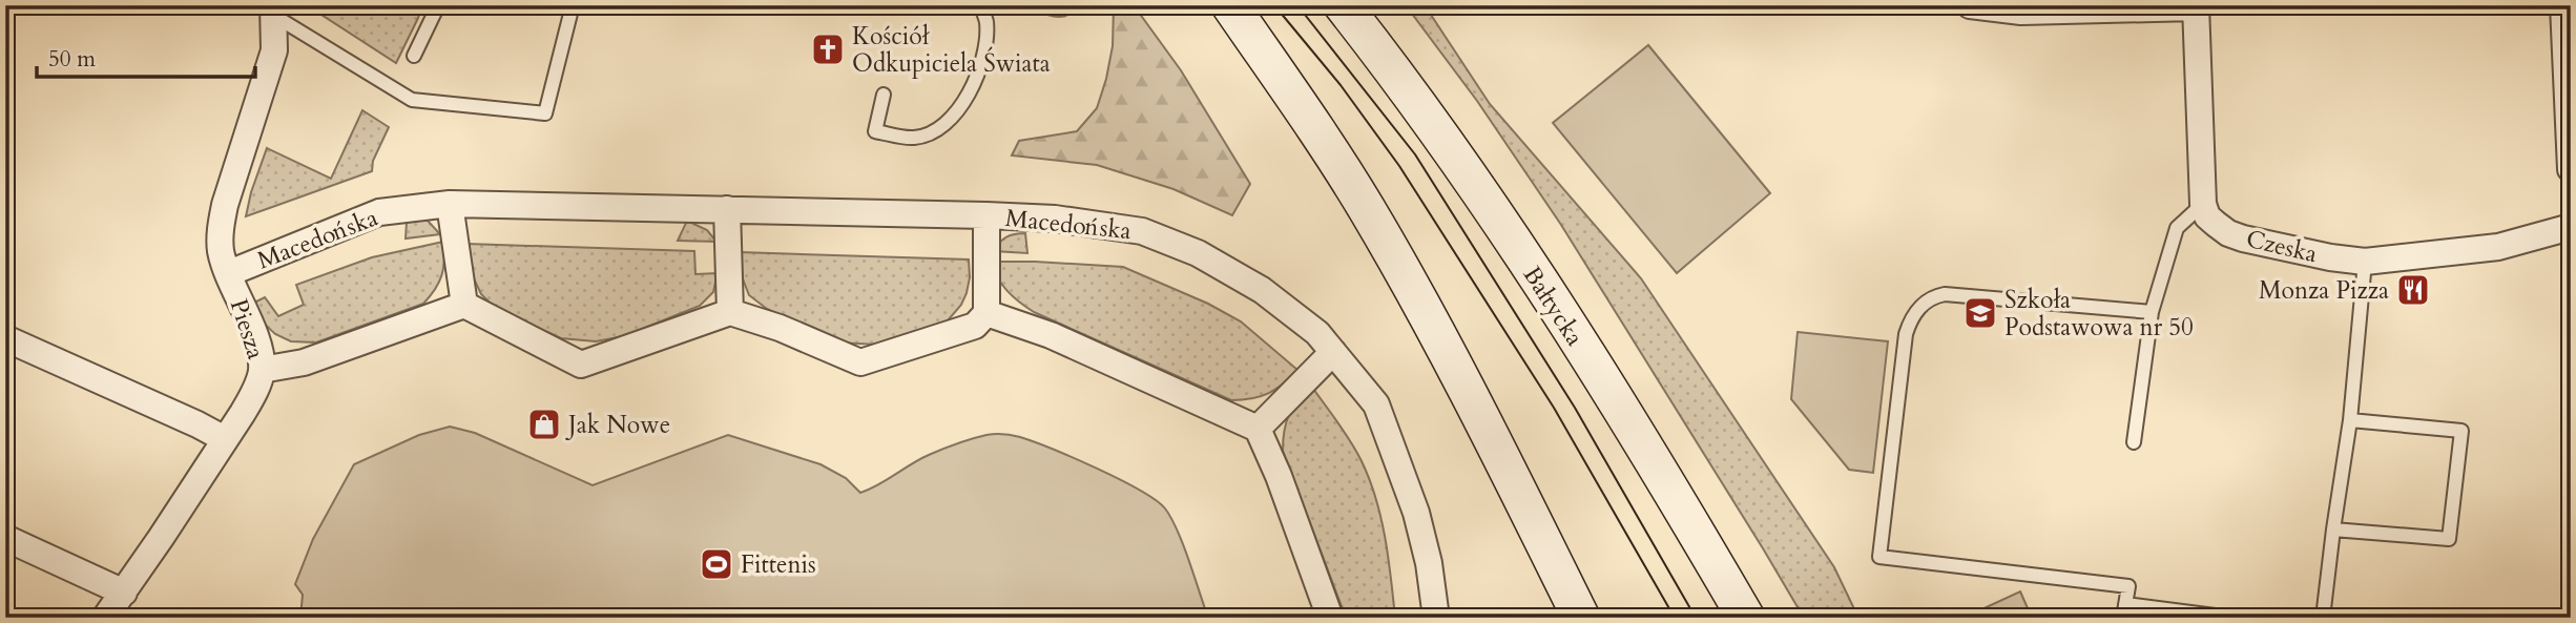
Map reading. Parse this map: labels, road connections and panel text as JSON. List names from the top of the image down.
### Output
{
  "streets": {
    "main road": ["Bałtycka"],
    "street": ["Macedońska", "Czeska", "Piesza"]
  },
  "crossings": [
    ["Macedońska", "Piesza"]
  ],
  "places": {
    "church": ["Kościół Odkupiciela Świata"],
    "restaurant": ["Monza Pizza"],
    "school or university": ["Szkoła Podstawowa nr 50"],
    "shop": ["Jak Nowe"],
    "sports": ["Fittenis"]
  },
  "scale_bar": "50 m"
}
